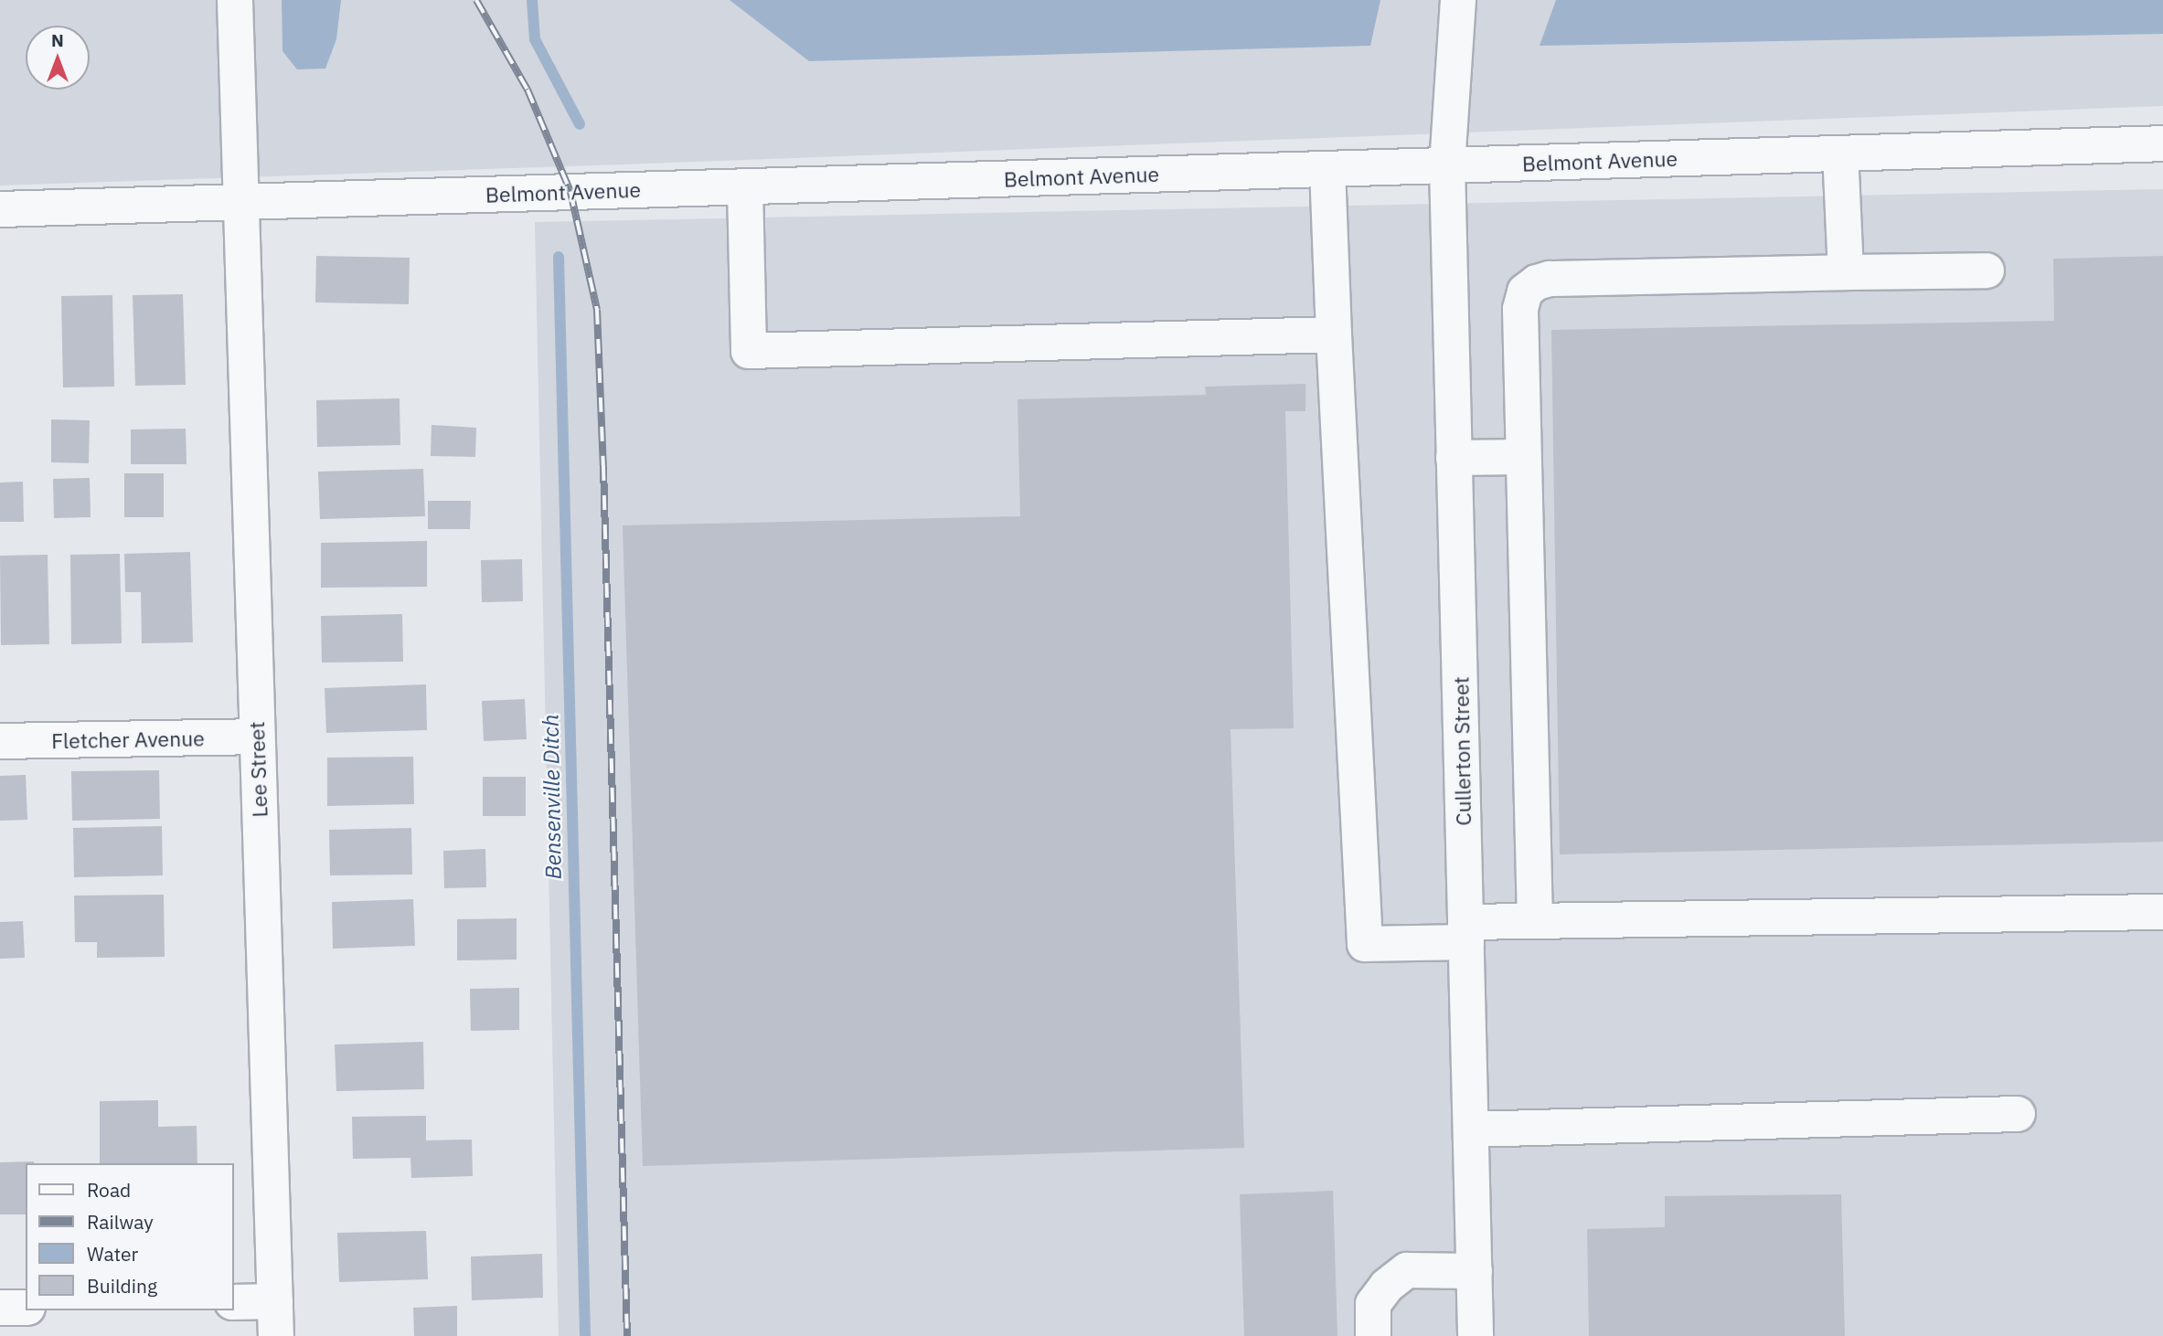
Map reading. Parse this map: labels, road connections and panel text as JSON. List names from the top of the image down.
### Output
{
  "streets": {
    "street": [
      "Belmont Avenue",
      "Fletcher Avenue",
      "Cullerton Street",
      "Lee Street"
    ]
  },
  "crossings": [
    ["Belmont Avenue", "Cullerton Street"],
    ["Belmont Avenue", "Lee Street"],
    ["Fletcher Avenue", "Lee Street"]
  ],
  "water": ["Bensenville Ditch"],
  "legend": [
    "Road",
    "Railway",
    "Water",
    "Building"
  ],
  "north": "top"
}
